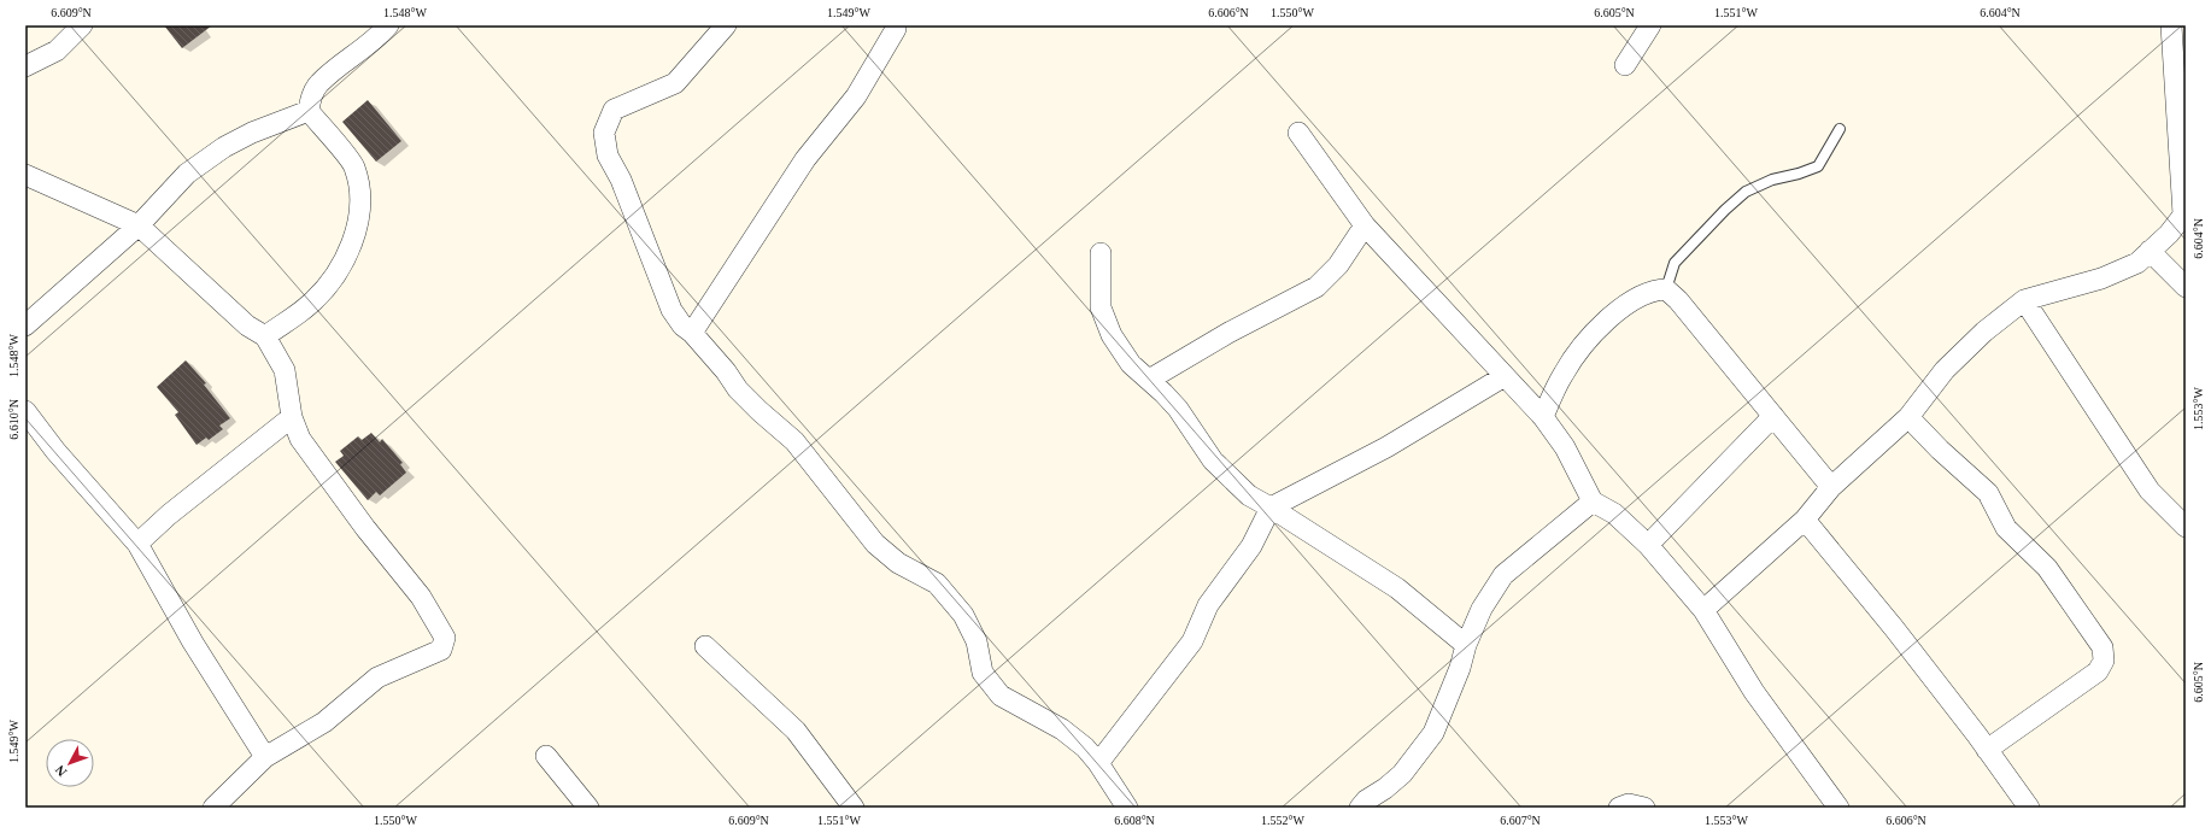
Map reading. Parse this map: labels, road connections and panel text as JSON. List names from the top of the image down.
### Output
{
  "north": "bottom left",
  "coordinates": [
    "6.609°N",
    "1.548°W",
    "1.549°W",
    "6.606°N",
    "1.550°W",
    "6.605°N",
    "1.551°W",
    "6.604°N",
    "1.553°W",
    "6.610°N",
    "6.608°N",
    "1.552°W",
    "6.607°N"
  ]
}
